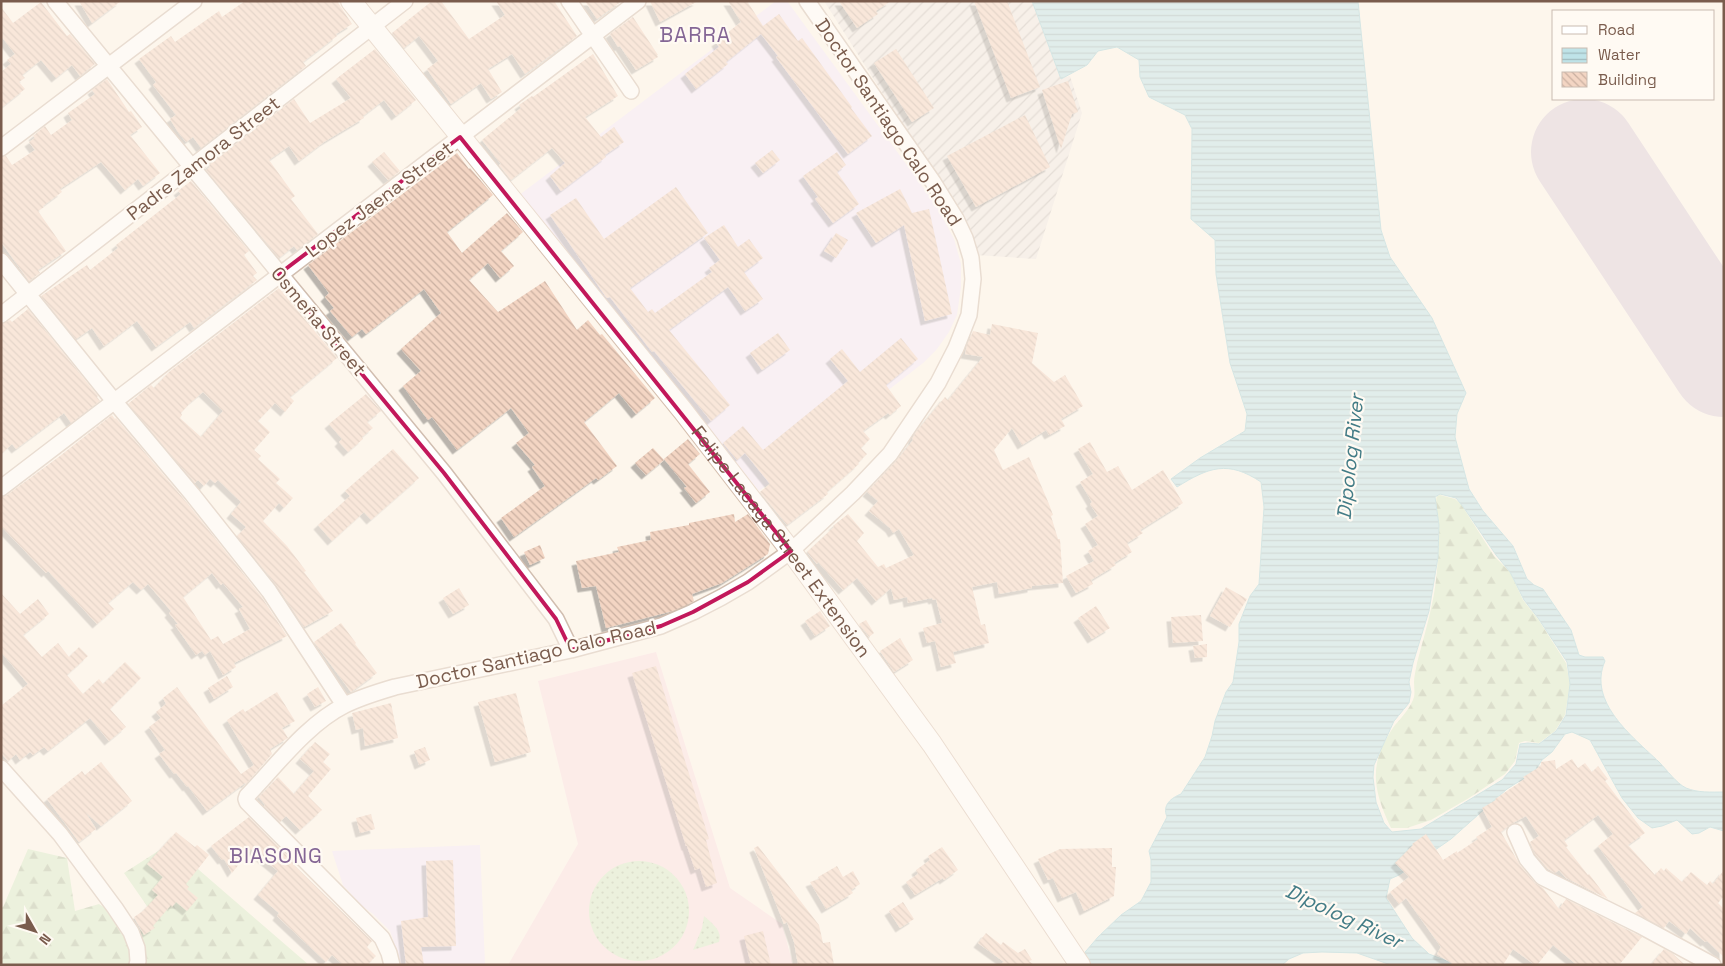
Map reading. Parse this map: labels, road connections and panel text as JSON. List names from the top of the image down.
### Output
{
  "streets": {
    "main road": ["Felipe Lacaya Street Extension"],
    "street": [
      "Doctor Santiago Calo Road",
      "Padre Zamora Street",
      "Lopez Jaena Street",
      "Osmeña Street"
    ]
  },
  "crossings": [
    ["Doctor Santiago Calo Road", "Osmeña Street"],
    ["Doctor Santiago Calo Road", "Felipe Lacaya Street Extension"],
    ["Padre Zamora Street", "Osmeña Street"],
    ["Padre Zamora Street", "Felipe Lacaya Street Extension"],
    ["Lopez Jaena Street", "Osmeña Street"],
    ["Lopez Jaena Street", "Felipe Lacaya Street Extension"]
  ],
  "districts": ["BARRA", "BIASONG"],
  "water": ["Dipolog River"],
  "legend": ["Road", "Water", "Building"],
  "north": "bottom right"
}
